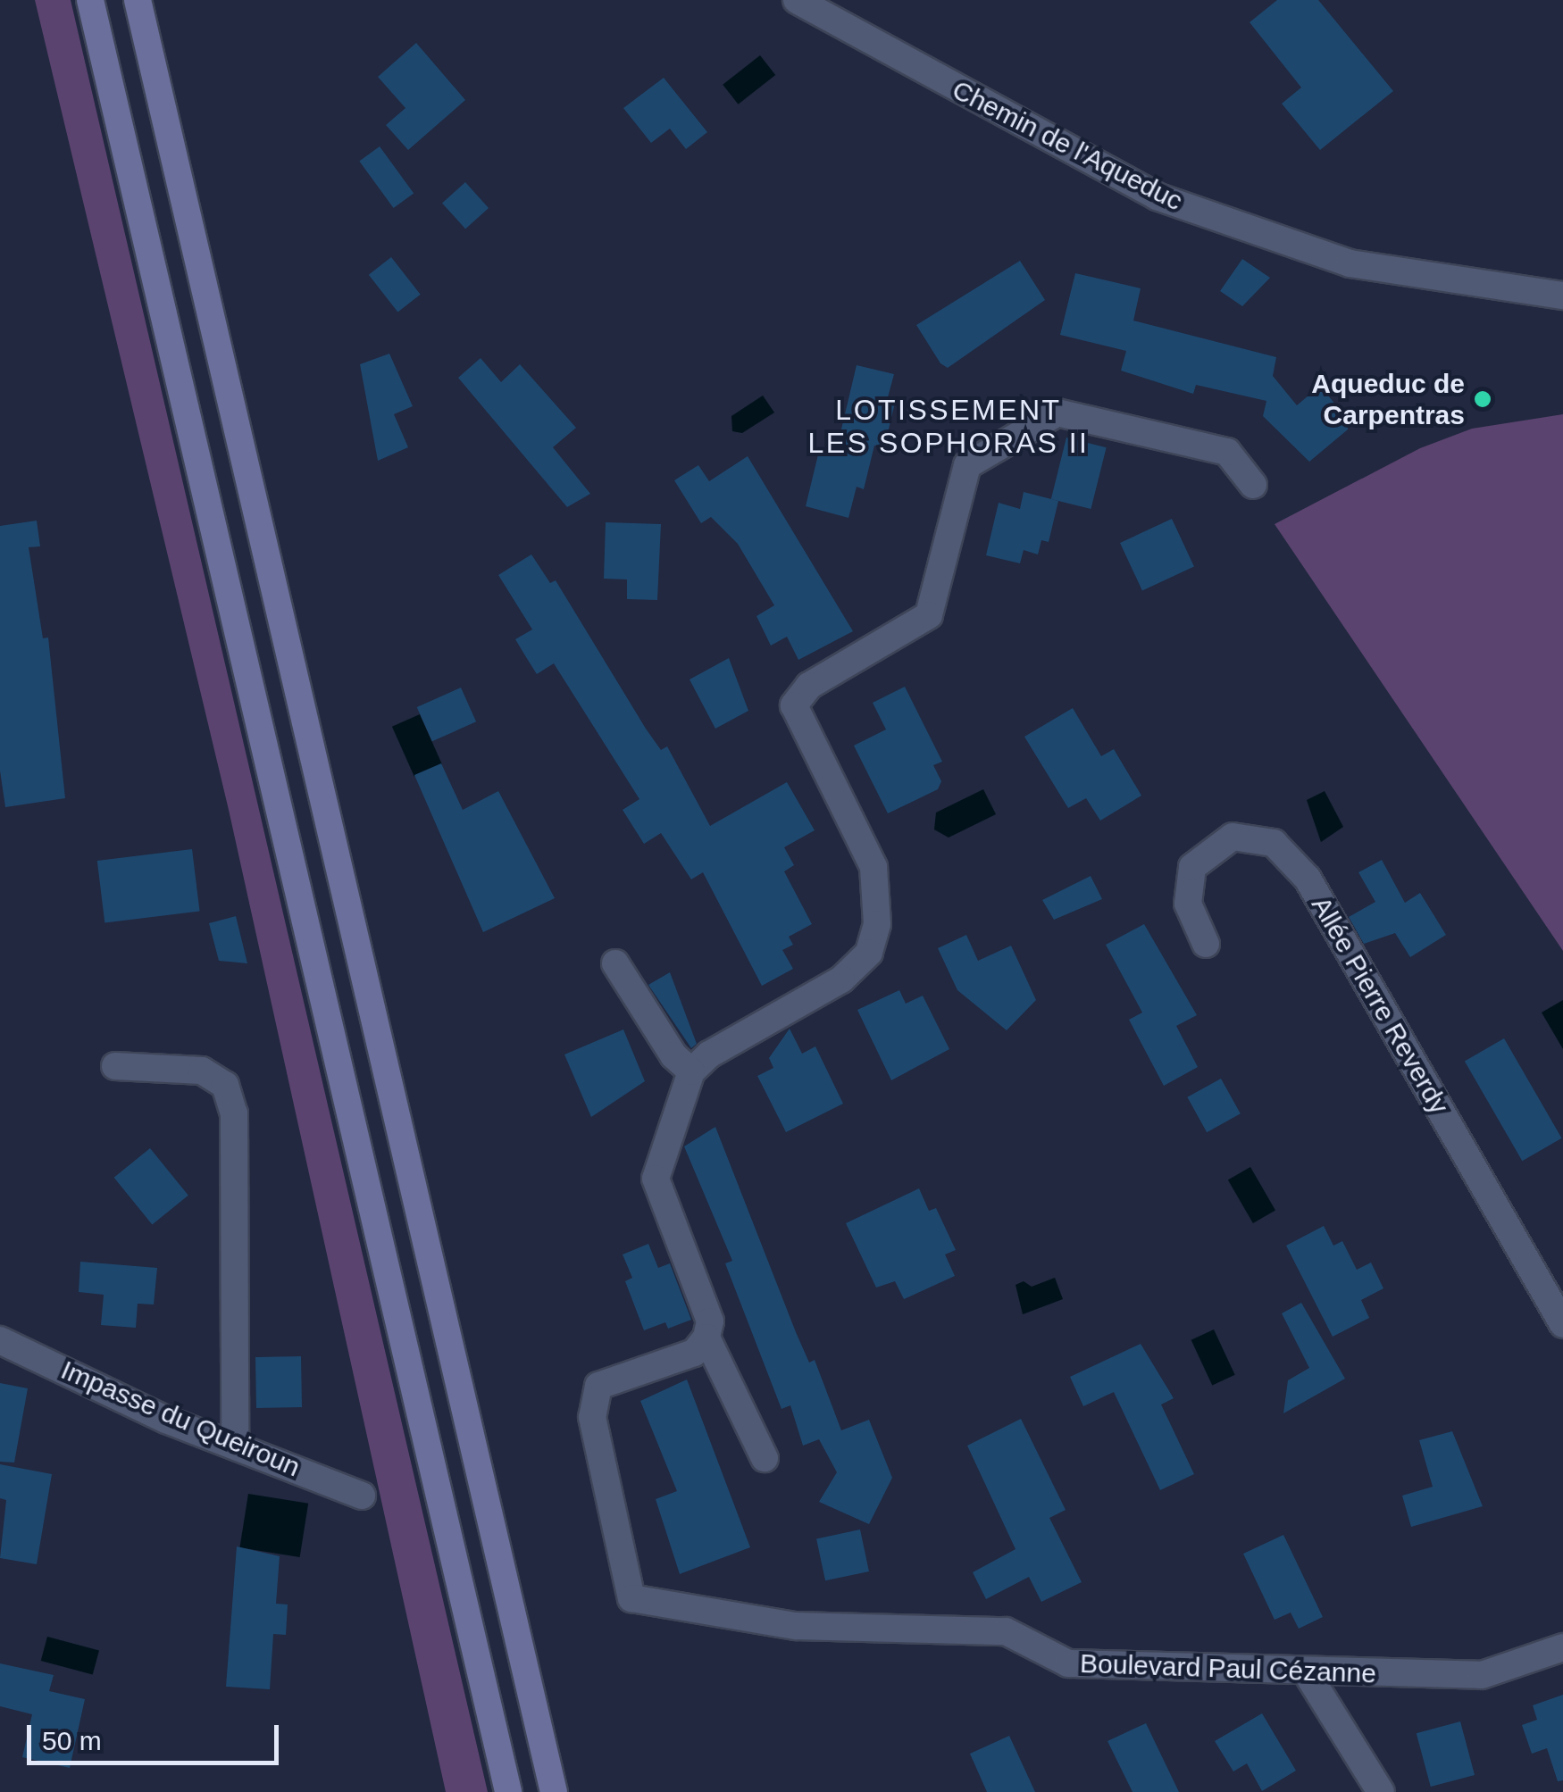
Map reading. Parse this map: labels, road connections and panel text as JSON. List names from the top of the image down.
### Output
{
  "streets": {
    "street": [
      "Chemin de l'Aqueduc",
      "Allée Pierre Reverdy",
      "Impasse du Queiroun",
      "Boulevard Paul Cézanne"
    ]
  },
  "districts": ["LOTISSEMENT LES SOPHORAS II"],
  "places": ["Aqueduc de Carpentras"],
  "scale_bar": "50 m"
}
